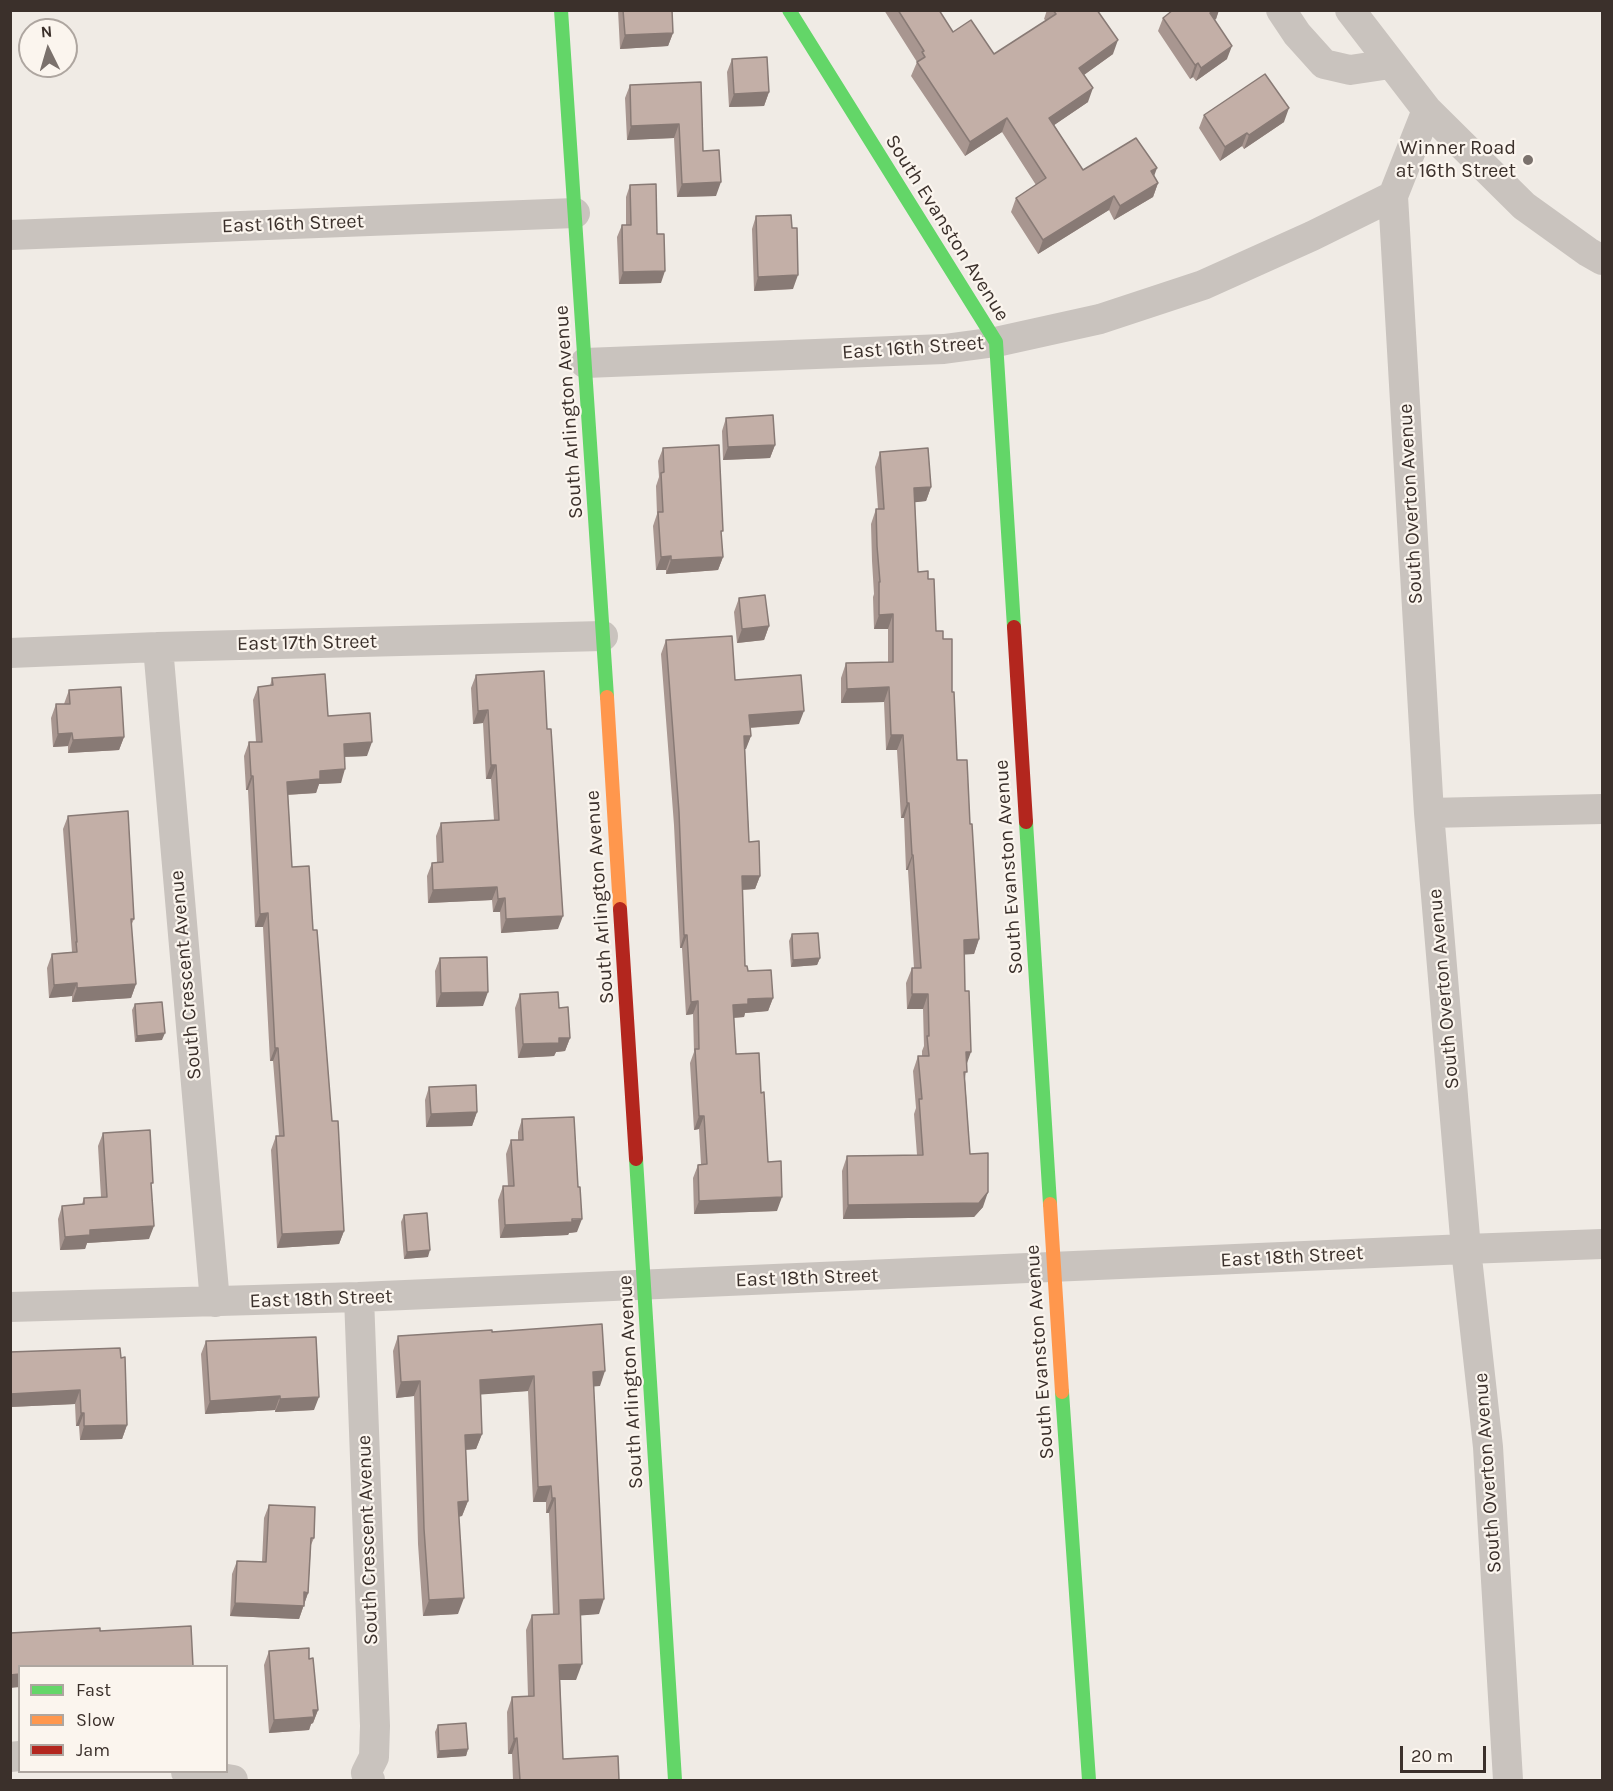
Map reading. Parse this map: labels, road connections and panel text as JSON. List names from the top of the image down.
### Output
{
  "streets": {
    "street": [
      "East 16th Street",
      "South Evanston Avenue",
      "South Arlington Avenue",
      "South Overton Avenue",
      "East 17th Street",
      "South Crescent Avenue",
      "East 18th Street"
    ]
  },
  "crossings": [
    ["East 16th Street", "South Evanston Avenue"],
    ["East 16th Street", "South Arlington Avenue"],
    ["East 16th Street", "South Overton Avenue"],
    ["South Evanston Avenue", "East 18th Street"],
    ["South Arlington Avenue", "East 17th Street"],
    ["South Arlington Avenue", "East 18th Street"],
    ["South Overton Avenue", "East 18th Street"],
    ["East 17th Street", "South Crescent Avenue"],
    ["South Crescent Avenue", "East 18th Street"]
  ],
  "places": ["Winner Road at 16th Street"],
  "legend": ["Fast", "Slow", "Jam"],
  "scale_bar": "20 m",
  "north": "top"
}
